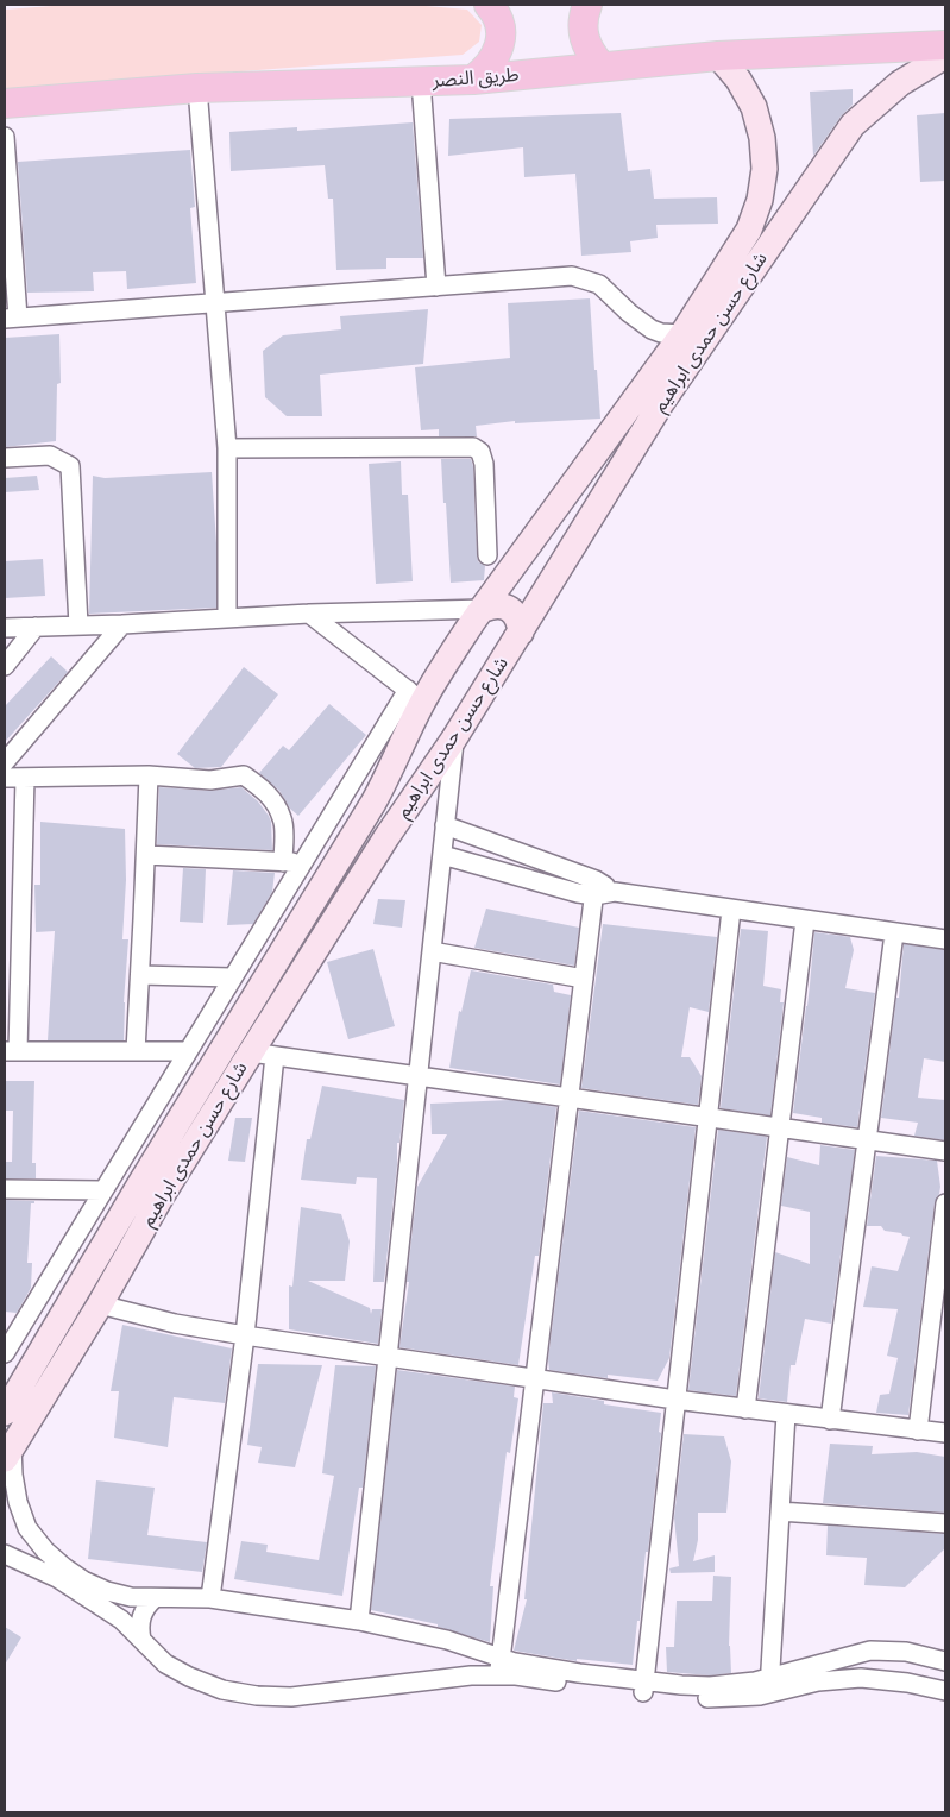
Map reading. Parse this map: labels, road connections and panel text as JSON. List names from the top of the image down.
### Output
{
  "streets": {
    "main road": ["طريق النصر", "شارع حسن حمدى ابراهيم"]
  },
  "crossings": [
    ["طريق النصر", "شارع حسن حمدى ابراهيم"]
  ]
}
